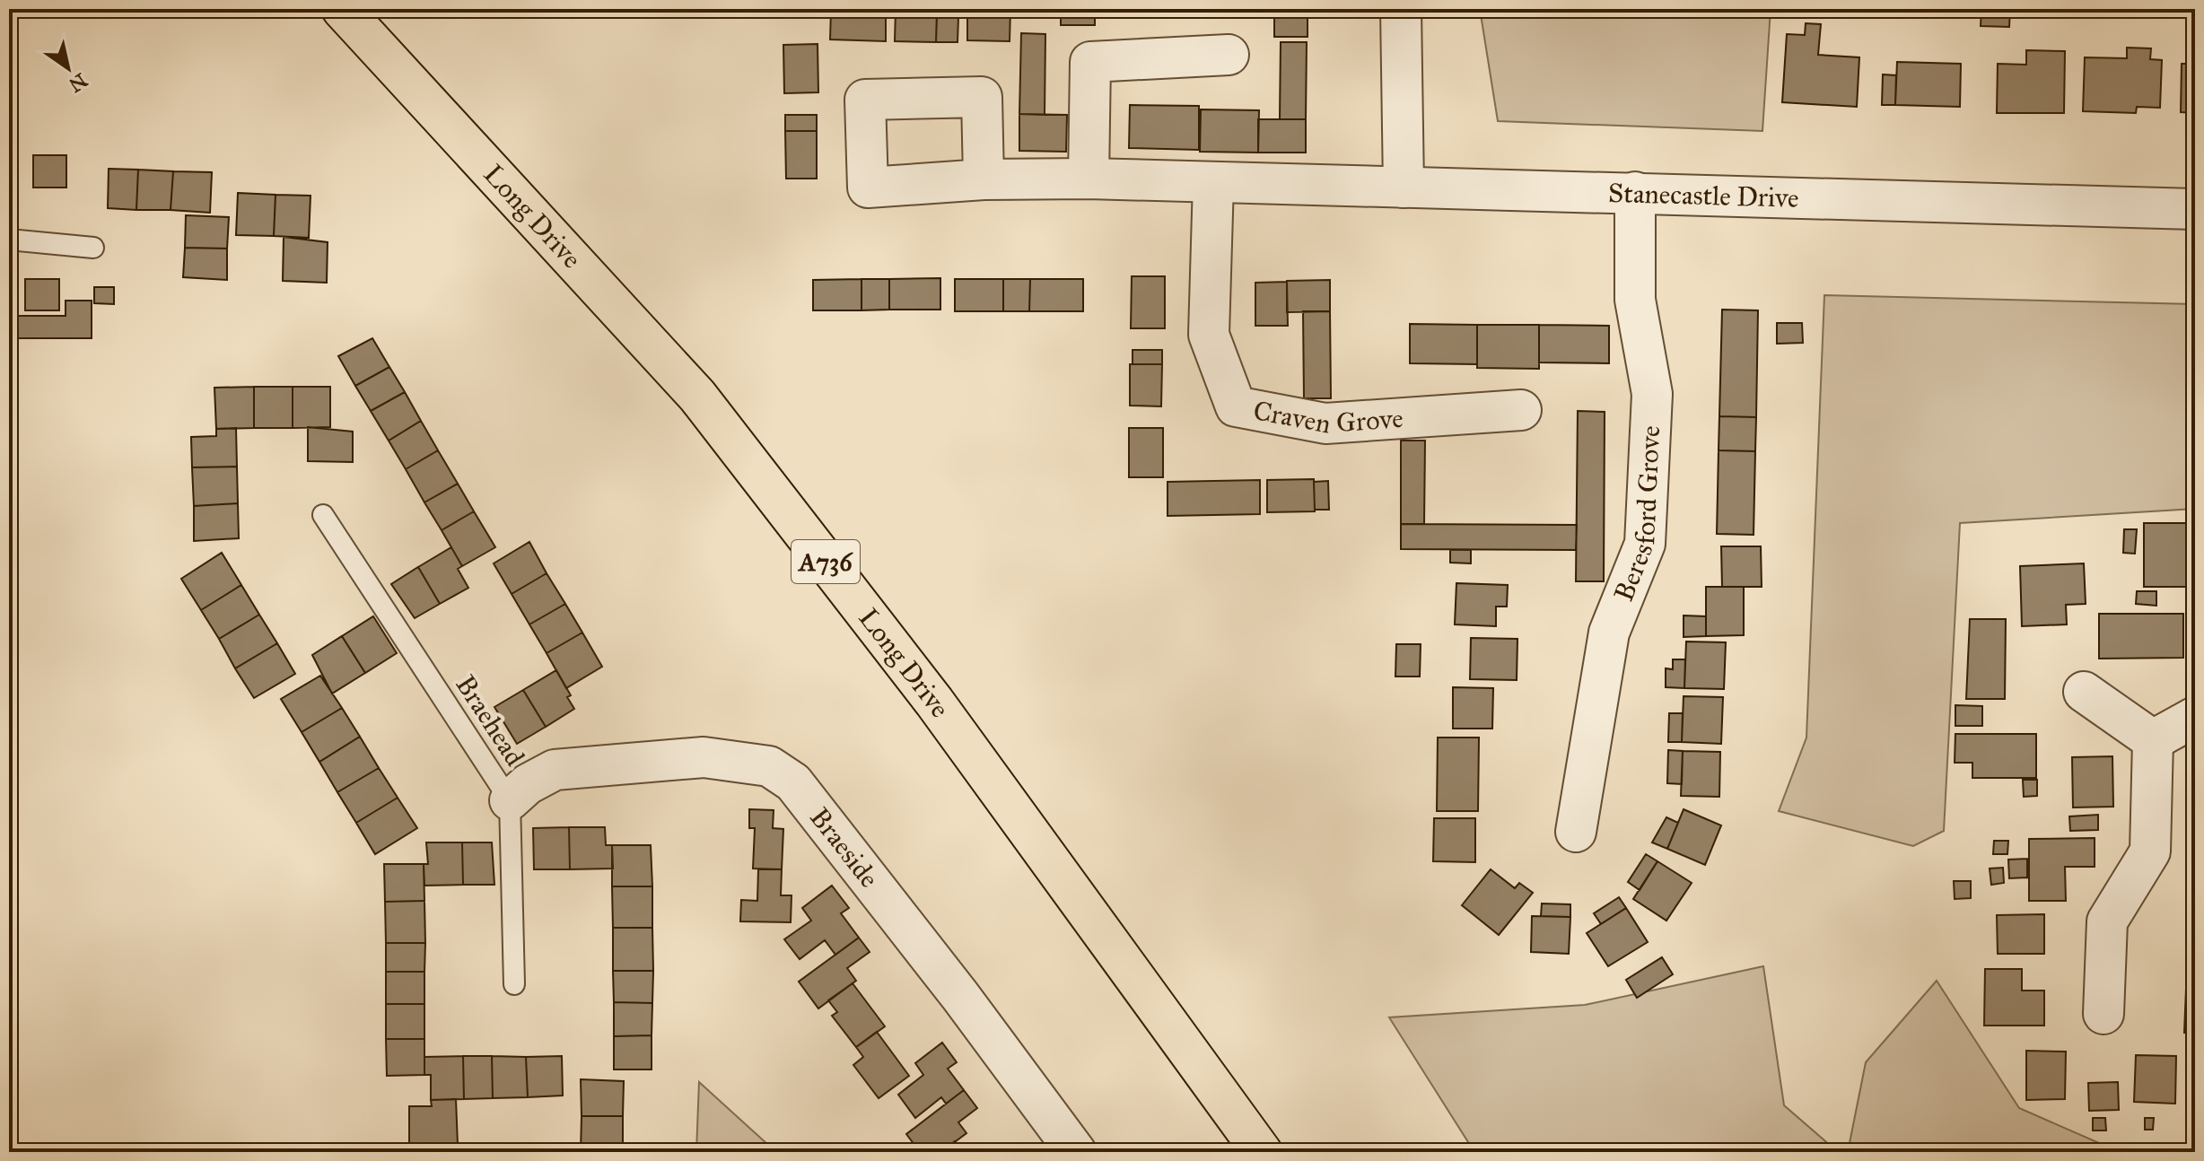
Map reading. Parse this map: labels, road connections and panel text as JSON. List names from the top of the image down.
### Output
{
  "streets": {
    "main road": ["Long Drive", "A736"],
    "street": [
      "Stanecastle Drive",
      "Craven Grove",
      "Beresford Grove",
      "Braeside"
    ],
    "lane": ["Braehead"]
  },
  "crossings": [
    ["Stanecastle Drive", "Craven Grove"],
    ["Stanecastle Drive", "Beresford Grove"],
    ["Braehead", "Braeside"]
  ],
  "north": "bottom right"
}
